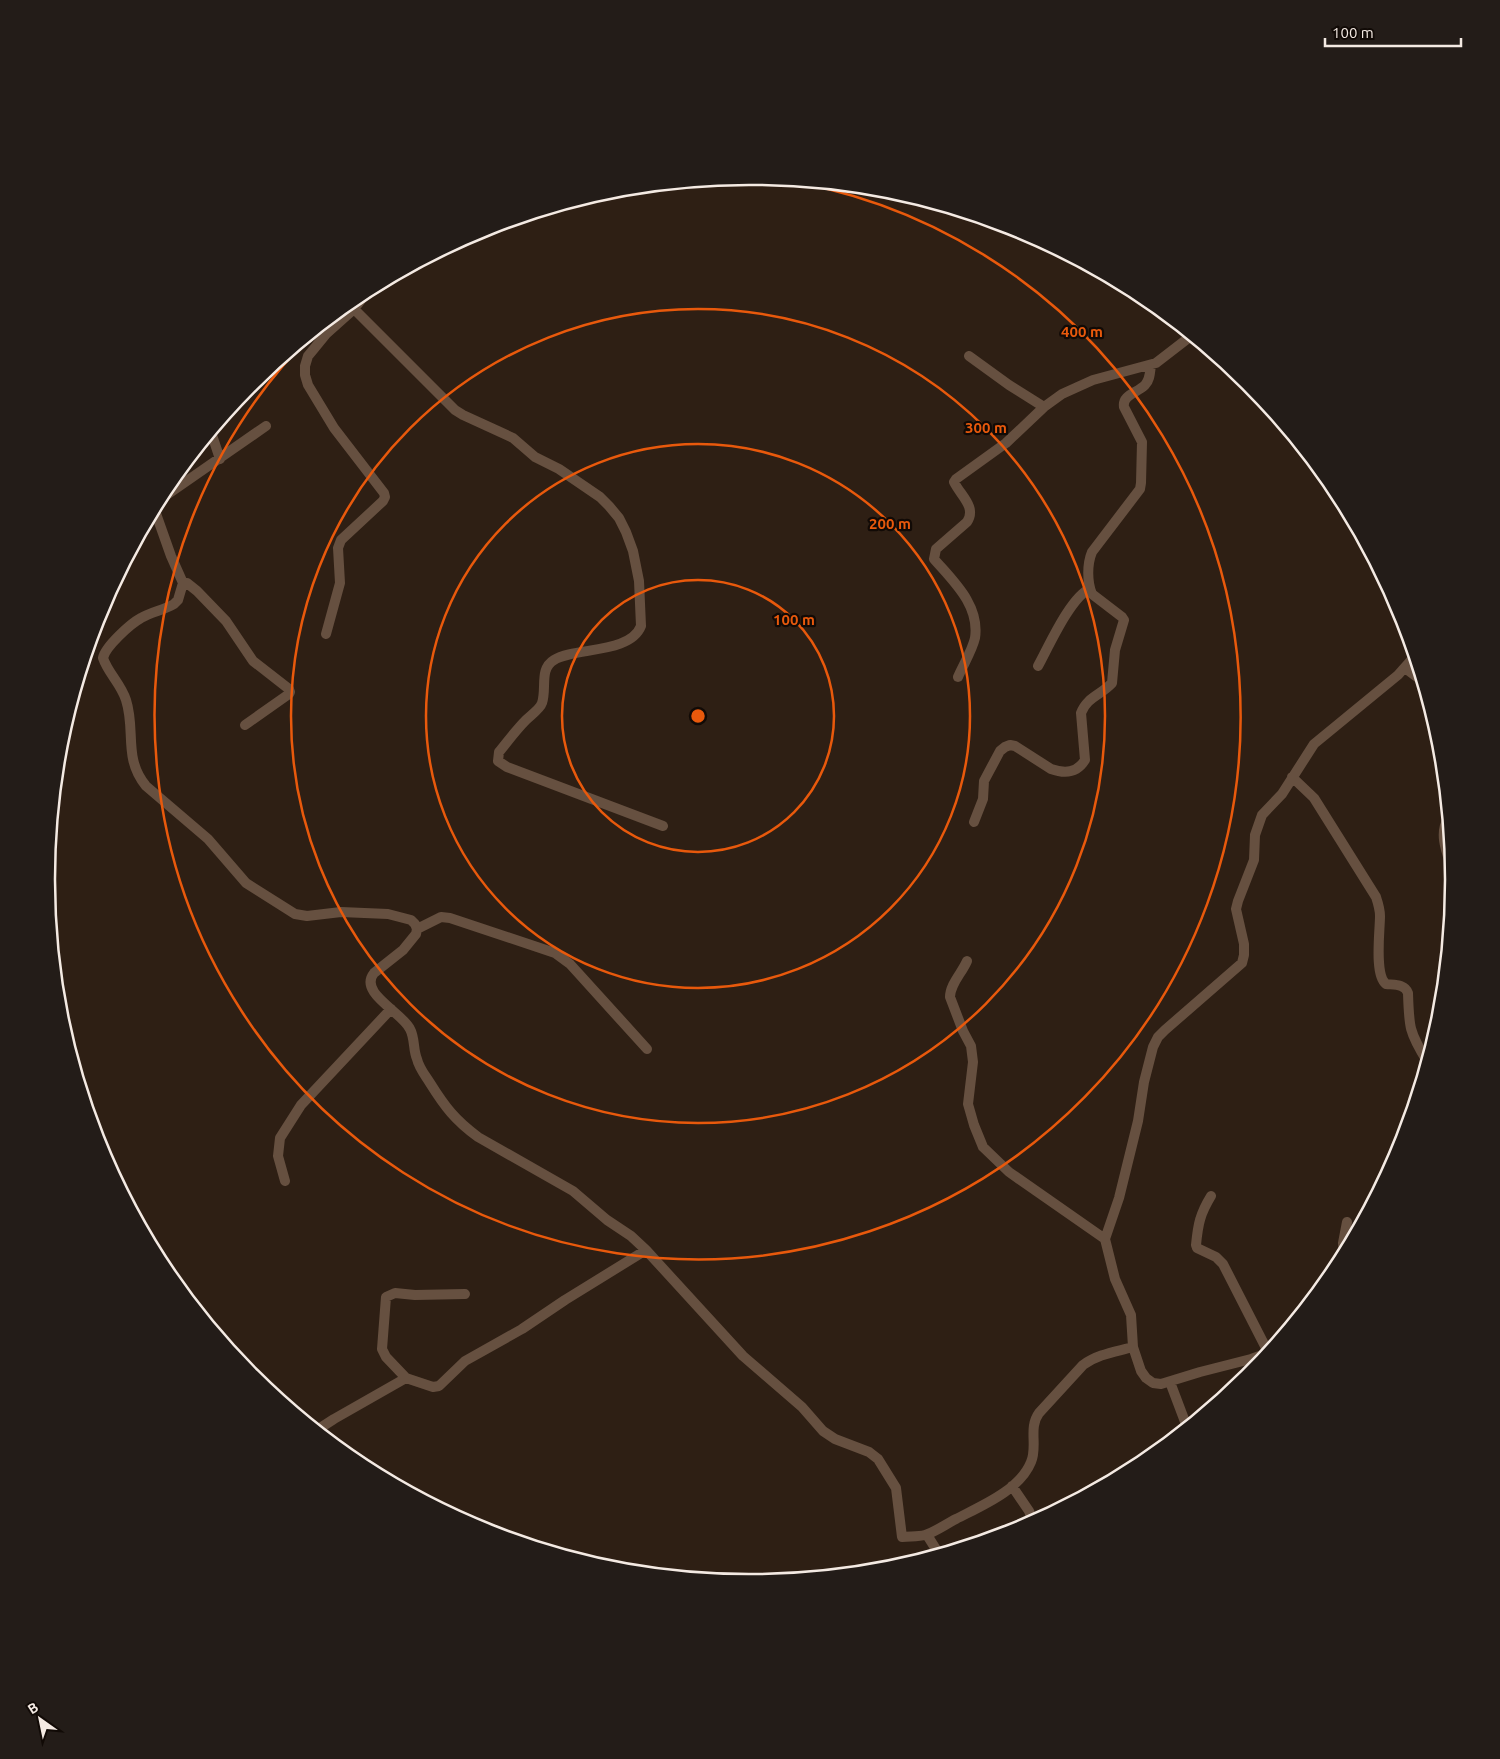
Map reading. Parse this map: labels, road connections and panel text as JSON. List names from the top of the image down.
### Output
{
  "scale_bar": "100 m",
  "north": "top left",
  "rings": [
    "400 m",
    "300 m",
    "200 m",
    "100 m"
  ]
}
